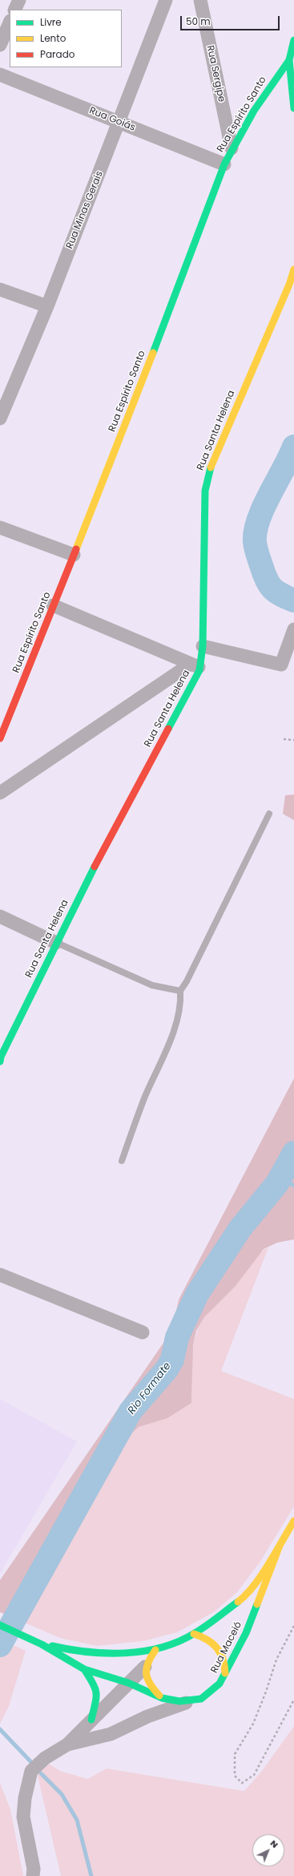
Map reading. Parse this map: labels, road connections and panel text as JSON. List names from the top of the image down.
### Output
{
  "streets": {
    "street": [
      "Rua Sergipe",
      "Rua Espírito Santo",
      "Rua Goiás",
      "Rua Minas Gerais",
      "Rua Santa Helena",
      "Rua Maceió"
    ]
  },
  "crossings": [
    ["Rua Sergipe", "Rua Espírito Santo"],
    ["Rua Espírito Santo", "Rua Goiás"],
    ["Rua Goiás", "Rua Minas Gerais"]
  ],
  "water": ["Rio Formate"],
  "legend": ["Livre", "Lento", "Parado"],
  "scale_bar": "50 m",
  "north": "top right"
}
